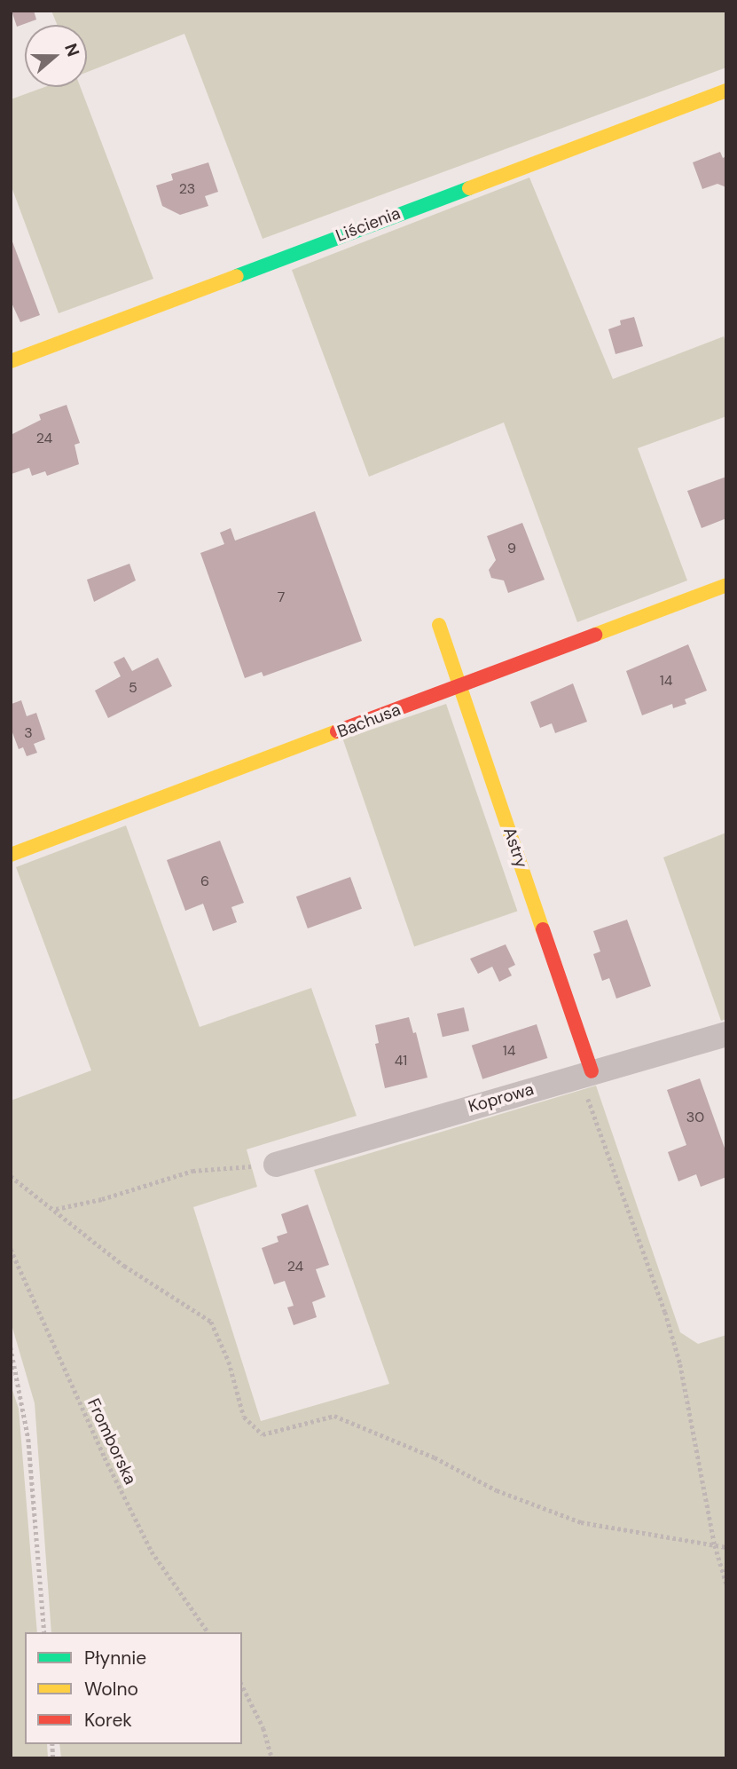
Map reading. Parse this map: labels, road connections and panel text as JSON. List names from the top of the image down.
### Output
{
  "streets": {
    "street": [
      "Liścienia",
      "Bachusa",
      "Astry",
      "Koprowa"
    ],
    "path": ["Fromborska"]
  },
  "crossings": [
    ["Bachusa", "Astry"],
    ["Astry", "Koprowa"]
  ],
  "house_numbers": [
    "23",
    "24",
    "9",
    "7",
    "14",
    "5",
    "3",
    "6",
    "14",
    "41",
    "30",
    "24"
  ],
  "legend": ["Płynnie", "Wolno", "Korek"],
  "north": "right"
}
